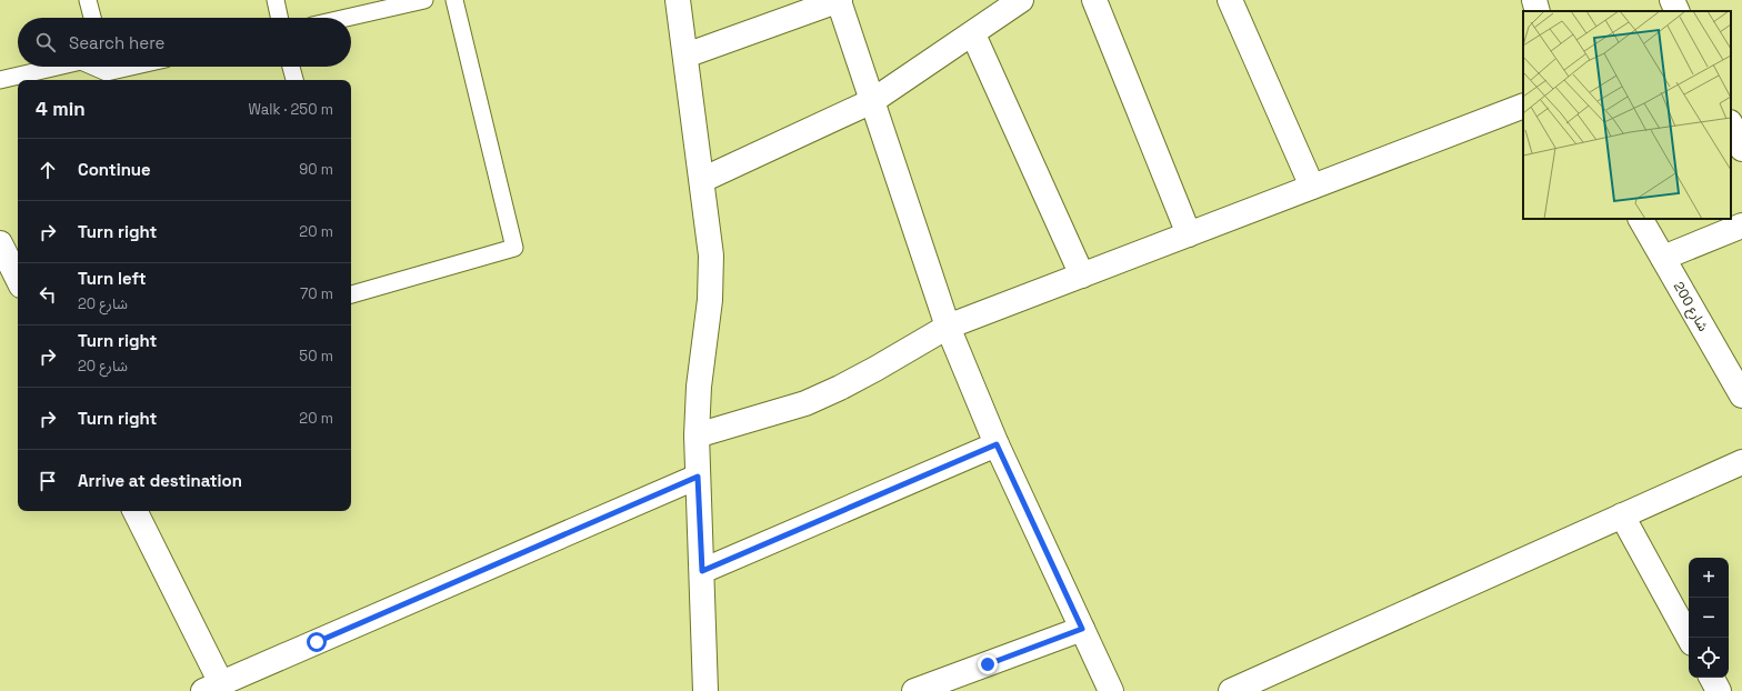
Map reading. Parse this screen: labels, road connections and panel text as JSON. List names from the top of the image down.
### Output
{
  "streets": {
    "street": ["شارع 200"]
  },
  "page": {
    "search": "Search here",
    "heading": ["4 min", "Walk · 250 m"],
    "list": [
      ["Continue", "90 m"],
      ["Turn right", "20 m"],
      ["Turn left", "شارع 20", "70 m"],
      ["Turn right", "شارع 20", "50 m"],
      ["Turn right", "20 m"],
      "Arrive at destination"
    ],
    "map_buttons": ["+", "−"]
  }
}
